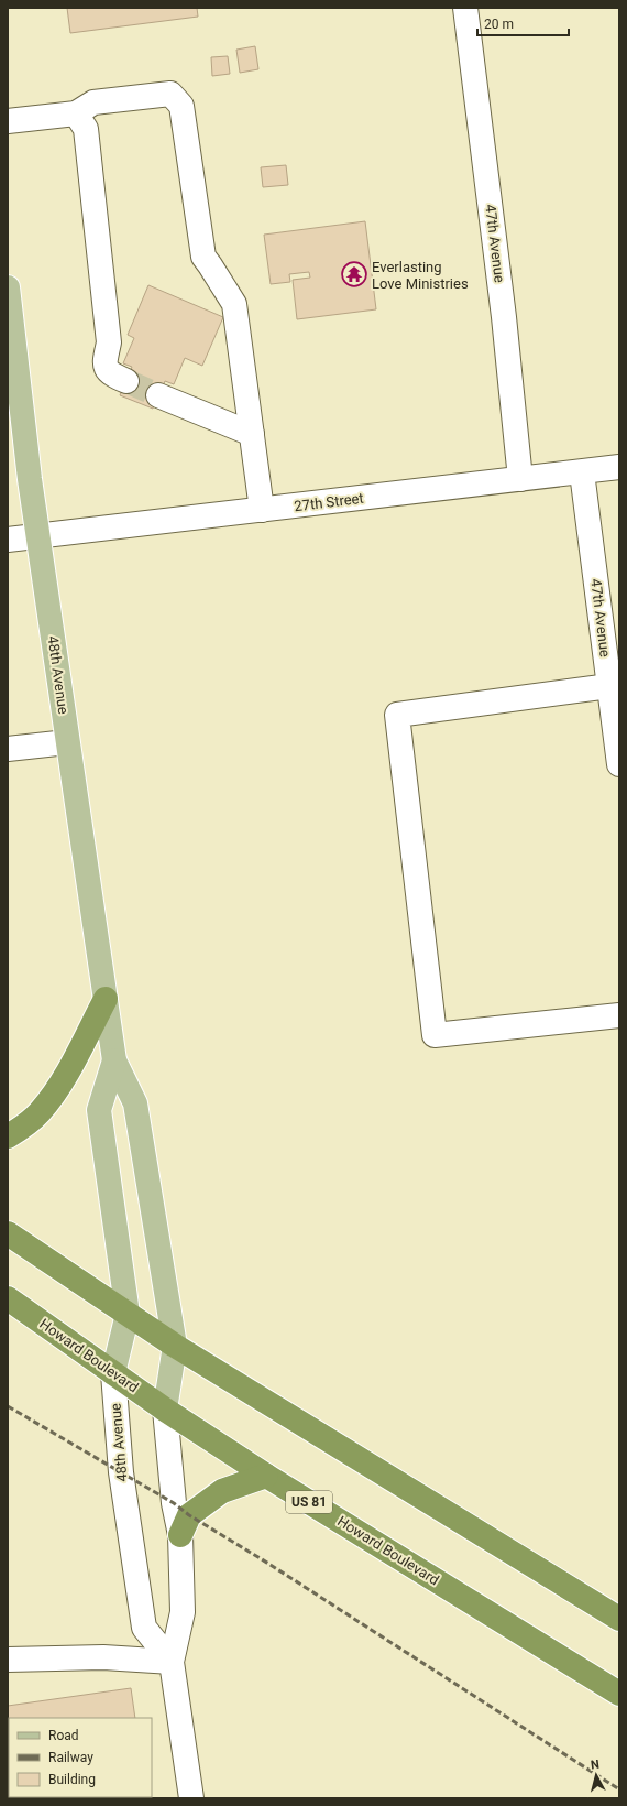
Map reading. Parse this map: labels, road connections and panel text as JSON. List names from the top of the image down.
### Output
{
  "streets": {
    "highway": ["Howard Boulevard", "US 81"],
    "main road": ["48th Avenue"],
    "street": ["47th Avenue", "27th Street"]
  },
  "crossings": [
    ["47th Avenue", "27th Street"],
    ["27th Street", "48th Avenue"],
    ["48th Avenue", "Howard Boulevard"]
  ],
  "places": {
    "temple": ["Everlasting Love Ministries"]
  },
  "legend": ["Road", "Railway", "Building"],
  "scale_bar": "20 m",
  "north": "top"
}
